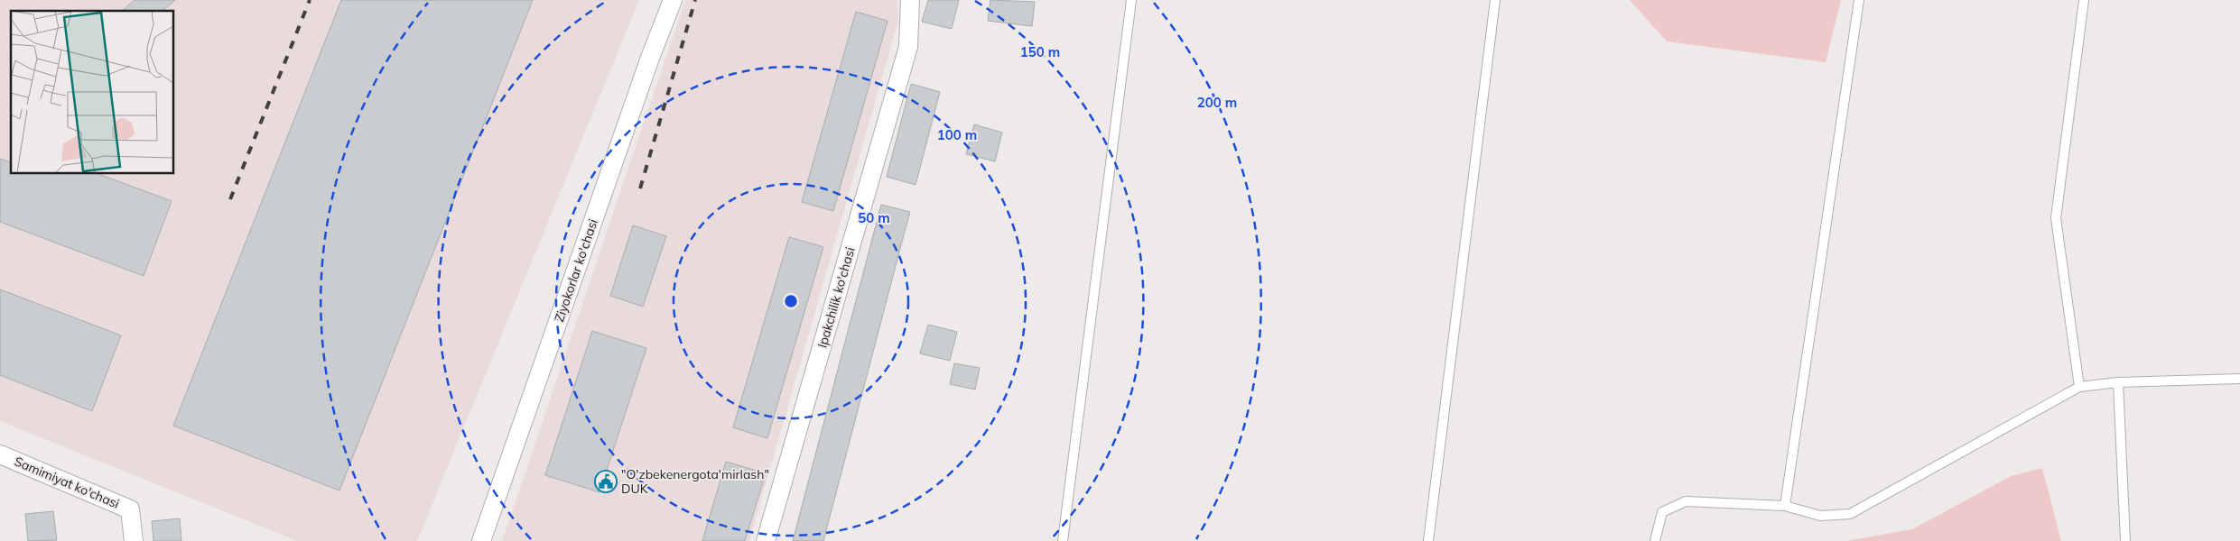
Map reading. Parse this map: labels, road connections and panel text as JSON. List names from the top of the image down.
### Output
{
  "streets": {
    "street": ["Ziyokorlar ko'chasi", "Ipakchilik ko'chasi", "Samimiyat ko'chasi"]
  },
  "places": {
    "public building": ["\"O'zbekenergota'mirlash\" DUK"]
  },
  "rings": [
    "150 m",
    "200 m",
    "100 m",
    "50 m"
  ]
}
